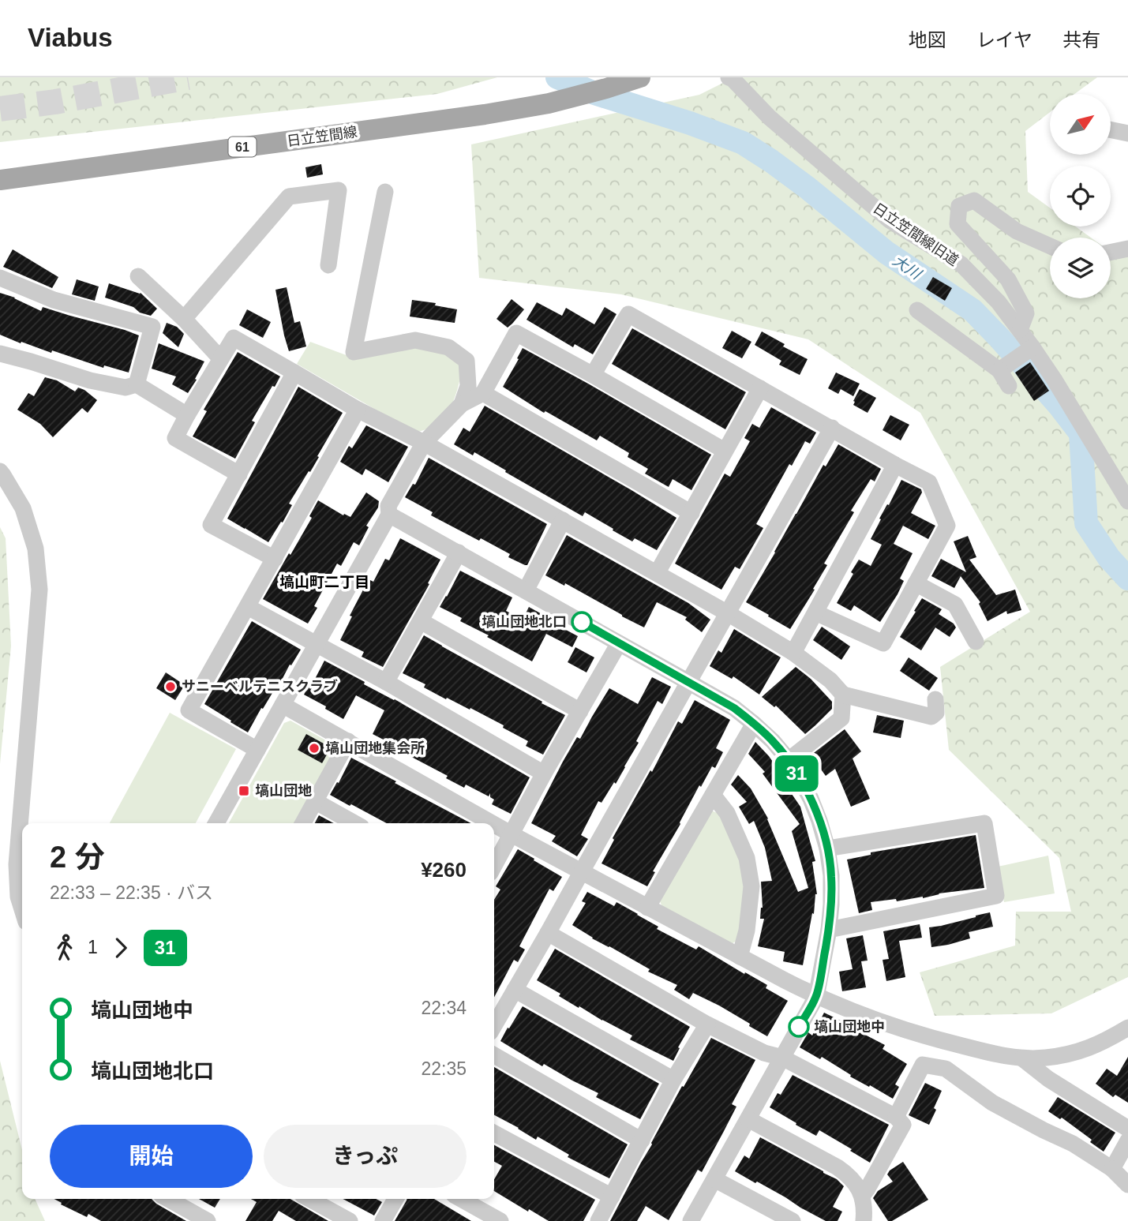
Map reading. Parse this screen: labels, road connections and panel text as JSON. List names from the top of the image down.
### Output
{
  "streets": {
    "main road": ["日立笠間線", "61"],
    "street": ["日立笠間線旧道"]
  },
  "districts": ["塙山町二丁目"],
  "water": ["大川"],
  "places": {
    "other": [
      "塙山団地北口",
      "サニーベルテニスクラブ",
      "塙山団地集会所",
      "塙山団地中"
    ],
    "transit": ["塙山団地"]
  },
  "lines": ["bus line 31"],
  "north": "top right",
  "page": {
    "header": "Viabus",
    "nav": ["地図", "レイヤ", "共有"],
    "on_map": "31",
    "heading": ["2 分", "22:33 – 22:35 · バス", "¥260"],
    "legs": ["1", "31"],
    "list": [
      {
        "name": "塙山団地中",
        "value": "22:34"
      },
      {
        "name": "塙山団地北口",
        "value": "22:35"
      }
    ],
    "buttons": ["開始", "きっぷ"]
  }
}
